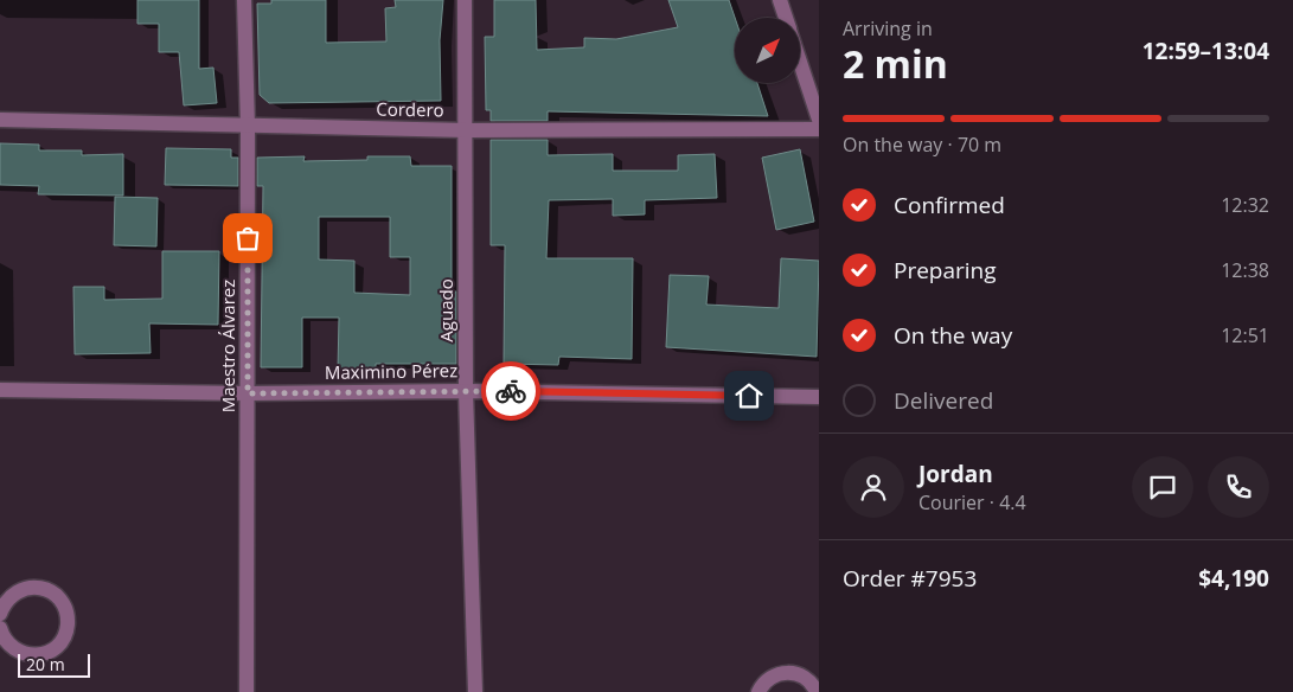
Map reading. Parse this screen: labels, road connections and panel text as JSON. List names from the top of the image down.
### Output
{
  "streets": {
    "street": [
      "Cordero",
      "Aguado",
      "Maestro Álvarez",
      "Maximino Pérez"
    ]
  },
  "crossings": [
    ["Cordero", "Aguado"],
    ["Cordero", "Maestro Álvarez"],
    ["Aguado", "Maximino Pérez"],
    ["Maestro Álvarez", "Maximino Pérez"]
  ],
  "scale_bar": "20 m",
  "north": "top right",
  "page": {
    "heading": ["2 min", "Arriving in", "12:59–13:04"],
    "panel": [
      "Jordan",
      "Courier · 4.4",
      "Order #7953",
      "$4,190"
    ],
    "bar": "On the way · 70 m",
    "list": [
      ["Confirmed", "12:32"],
      ["Preparing", "12:38"],
      ["On the way", "12:51"],
      "Delivered"
    ],
    "scale": "20 m"
  }
}
